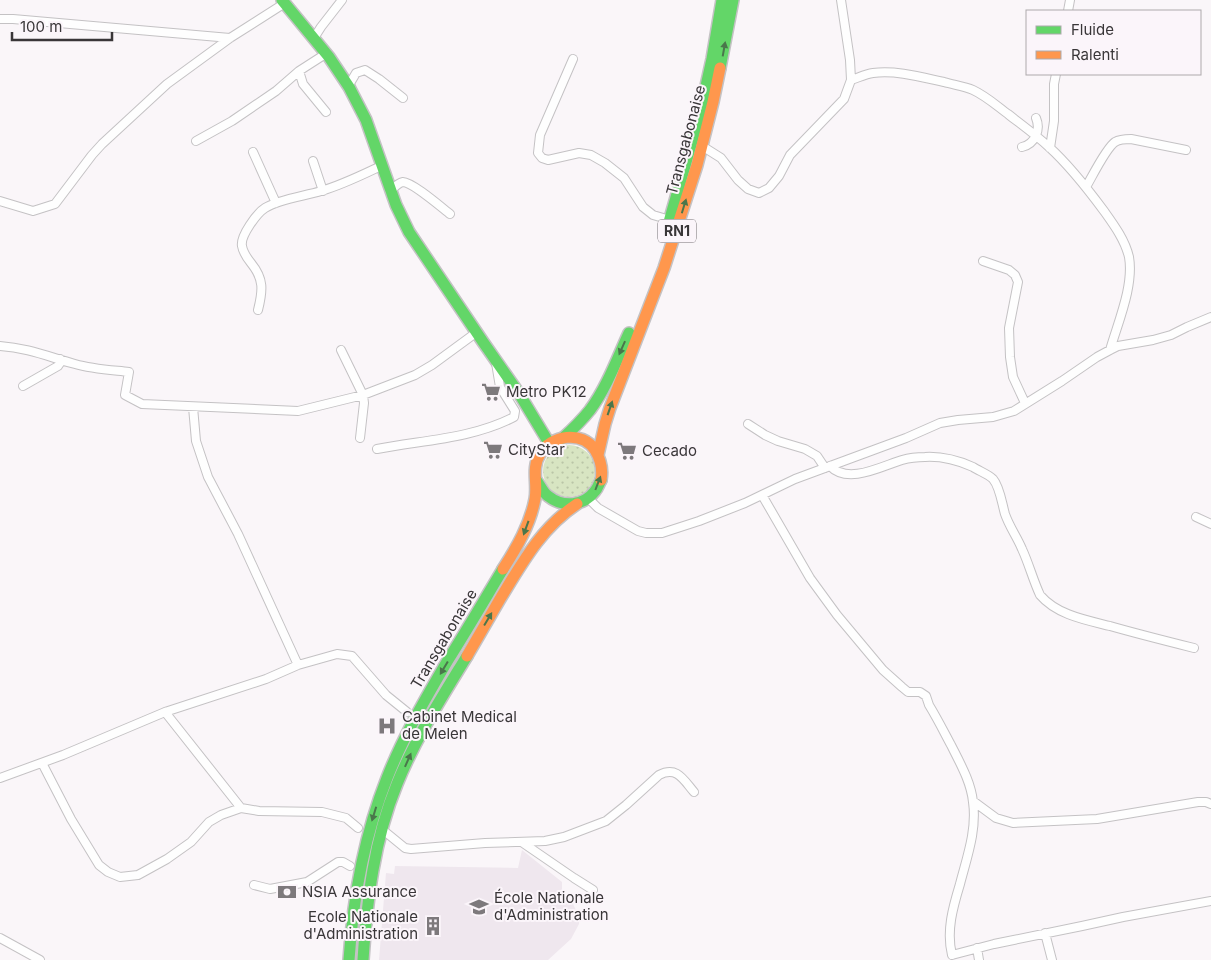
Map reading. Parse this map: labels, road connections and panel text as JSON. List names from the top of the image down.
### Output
{
  "streets": {
    "main road": ["Transgabonaise", "RN1"]
  },
  "places": {
    "supermarket": ["Metro PK12", "CityStar", "Cecado"],
    "hospital": ["Cabinet Medical de Melen"],
    "bank": ["NSIA Assurance"],
    "school or university": ["École Nationale d'Administration"],
    "building": ["Ecole Nationale d'Administration"]
  },
  "legend": ["Fluide", "Ralenti"],
  "scale_bar": "100 m"
}
